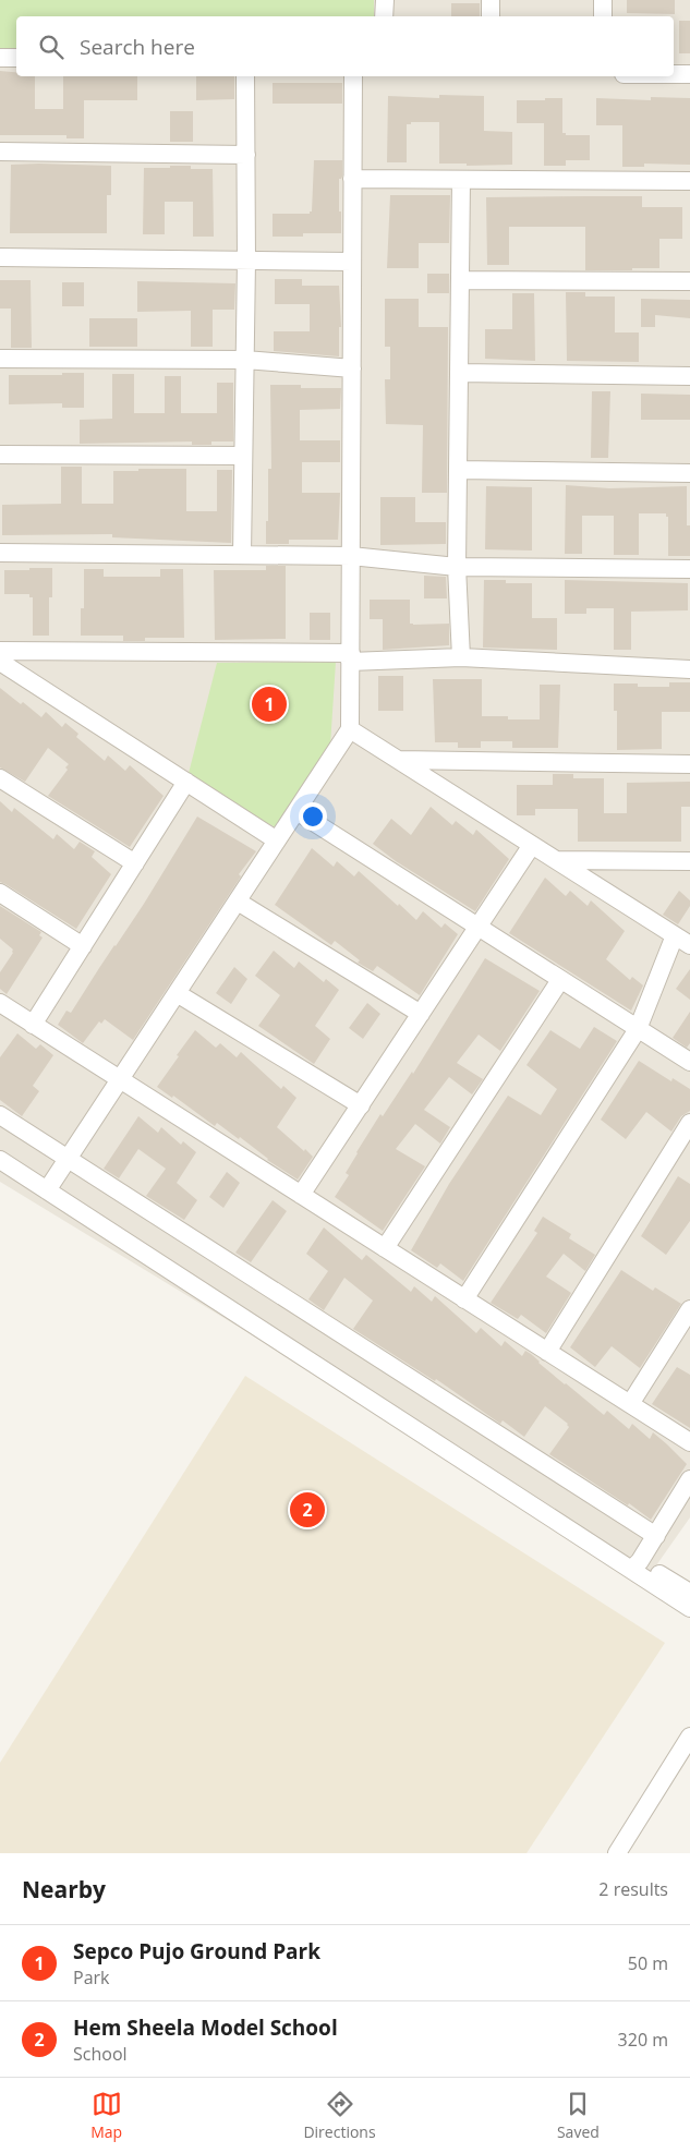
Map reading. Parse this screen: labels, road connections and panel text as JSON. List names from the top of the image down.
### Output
{
  "page": {
    "search": "Search here",
    "pins": ["1", "2"],
    "heading": ["Nearby", "2 results"],
    "list": [
      {
        "mark": "1",
        "name": "Sepco Pujo Ground Park",
        "note": "Park",
        "value": "50 m"
      },
      {
        "mark": "2",
        "name": "Hem Sheela Model School",
        "note": "School",
        "value": "320 m"
      }
    ],
    "nav": ["Map", "Directions", "Saved"]
  }
}
